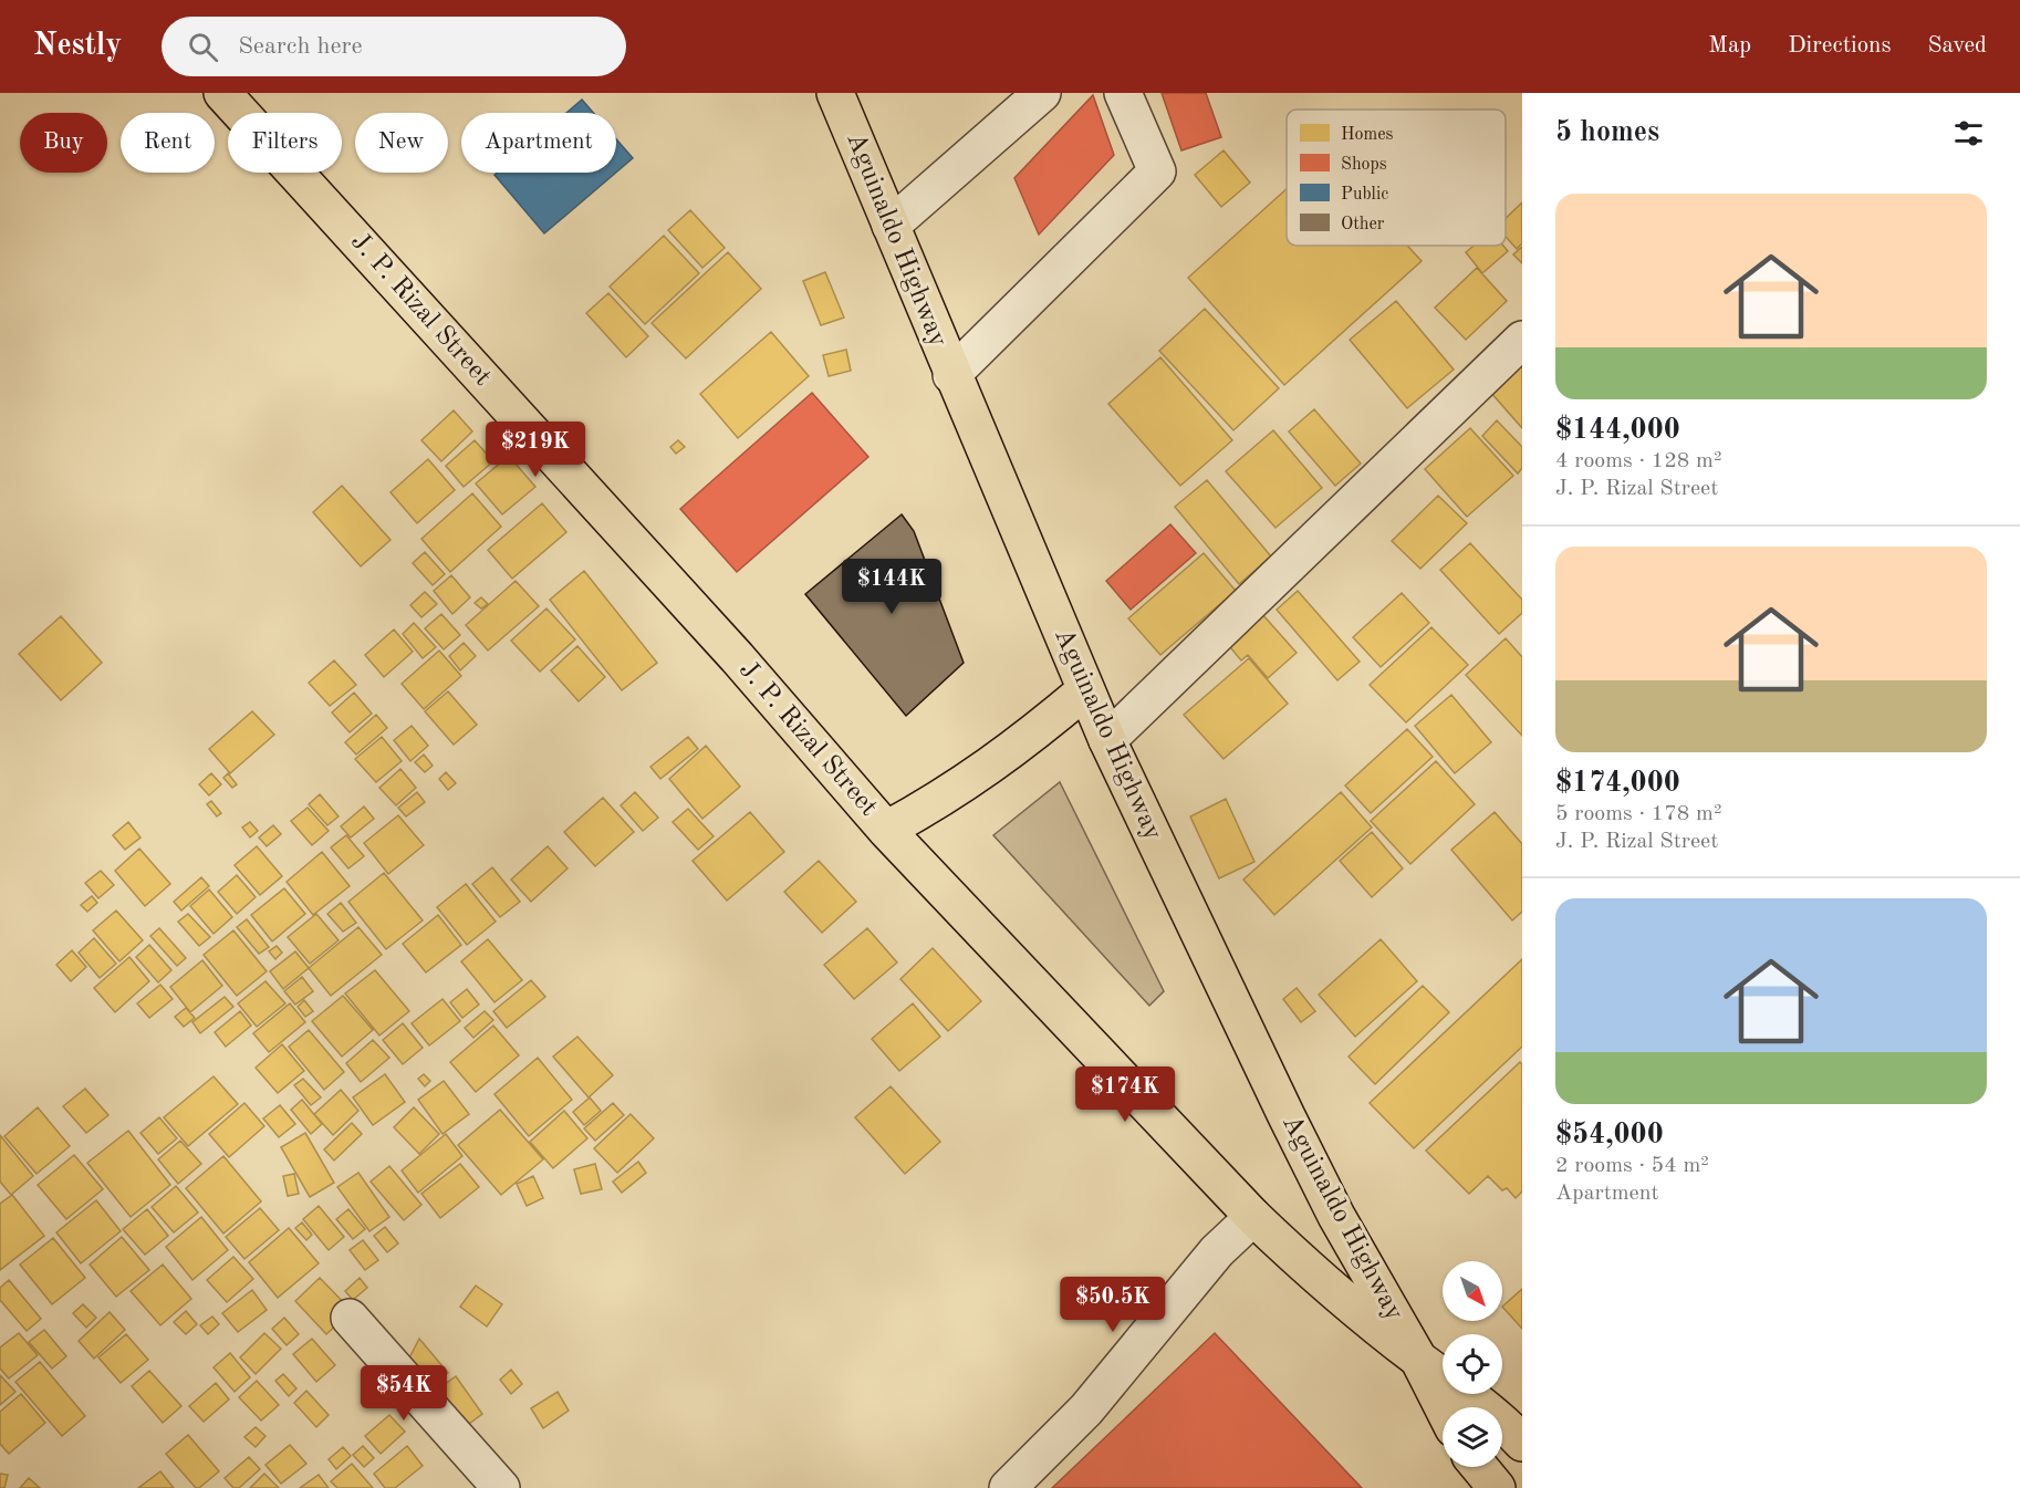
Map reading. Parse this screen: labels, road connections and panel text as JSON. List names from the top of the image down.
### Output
{
  "streets": {
    "main road": ["Aguinaldo Highway", "J. P. Rizal Street"]
  },
  "crossings": [
    ["Aguinaldo Highway", "J. P. Rizal Street"]
  ],
  "legend": [
    "Homes",
    "Shops",
    "Public",
    "Other"
  ],
  "north": "bottom right",
  "page": {
    "header": "Nestly",
    "search": "Search here",
    "nav": ["Map", "Directions", "Saved"],
    "heading": "5 homes",
    "chip": [
      "Buy",
      "Rent",
      "Filters",
      "New",
      "Apartment"
    ],
    "list": [
      {
        "name": "$144,000",
        "note": "4 rooms · 128 m² · J. P. Rizal Street"
      },
      {
        "name": "$174,000",
        "note": "5 rooms · 178 m² · J. P. Rizal Street"
      },
      {
        "name": "$54,000",
        "note": "2 rooms · 54 m² · Apartment"
      }
    ],
    "price": [
      "$219K",
      "$144K",
      "$174K",
      "$50.5K",
      "$54K"
    ]
  }
}
